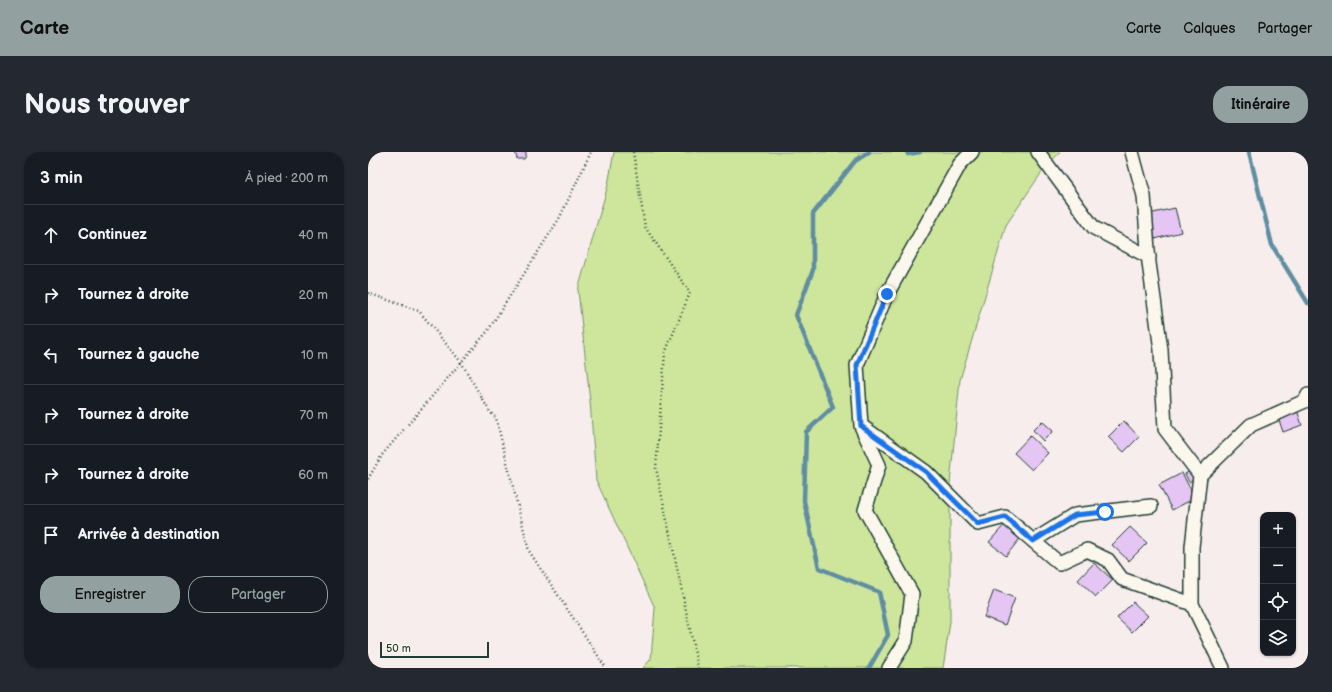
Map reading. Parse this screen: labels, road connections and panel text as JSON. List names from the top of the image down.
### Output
{
  "scale_bar": "50 m",
  "page": {
    "header": "Carte",
    "nav": ["Carte", "Calques", "Partager"],
    "buttons": [
      "Itinéraire",
      ["Enregistrer", "Partager"]
    ],
    "title": "Nous trouver",
    "heading": ["3 min", "À pied · 200 m"],
    "list": [
      ["Continuez", "40 m"],
      ["Tournez à droite", "20 m"],
      ["Tournez à gauche", "10 m"],
      ["Tournez à droite", "70 m"],
      ["Tournez à droite", "60 m"],
      "Arrivée à destination"
    ],
    "map_buttons": ["+", "−"],
    "scale": "50 m"
  }
}
